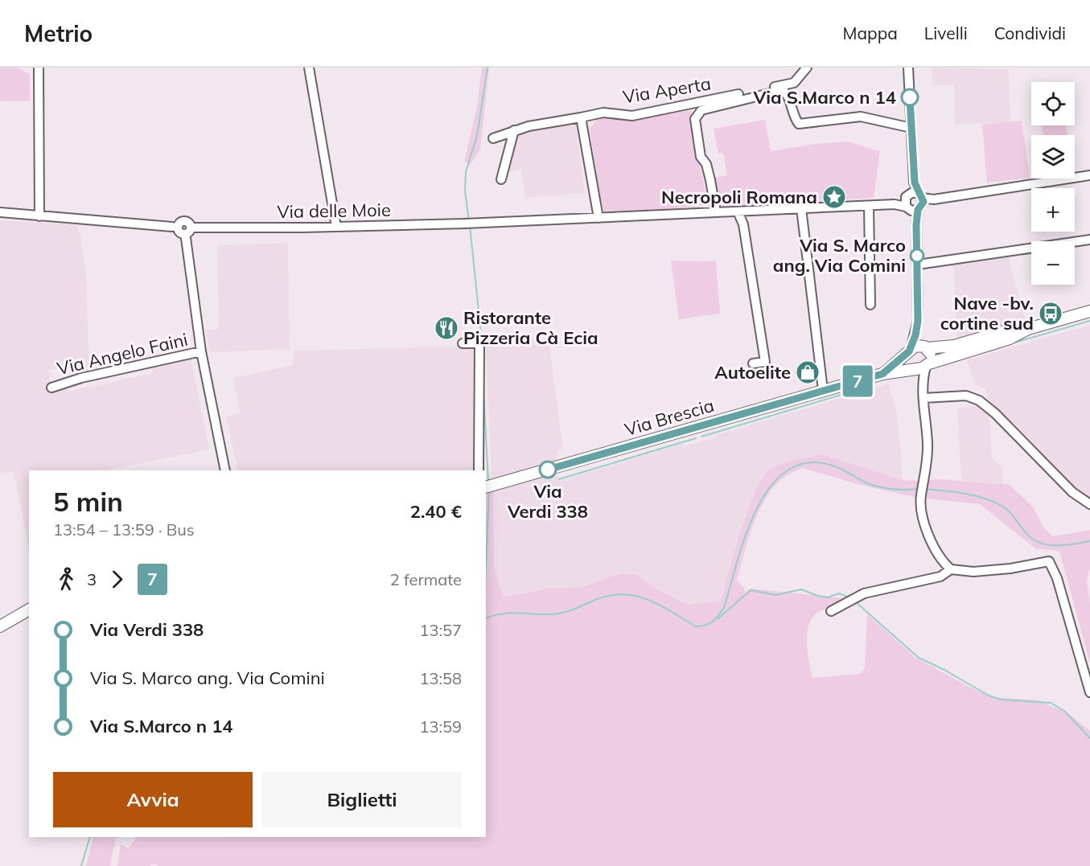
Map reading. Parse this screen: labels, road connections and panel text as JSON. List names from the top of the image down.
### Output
{
  "streets": {
    "main road": ["Via Brescia"],
    "street": ["Via Aperta", "Via delle Moie", "Via Angelo Faini"]
  },
  "crossings": [
    ["Via Aperta", "Via delle Moie"],
    ["Via delle Moie", "Via Angelo Faini"]
  ],
  "places": {
    "other": ["Via S.Marco n 14", "Via S. Marco ang. Via Comini", "Via Verdi 338"],
    "place": ["Necropoli Romana"],
    "bus stop": ["Nave -bv. cortine sud"],
    "restaurant": ["Ristorante Pizzeria Cà Ecia"],
    "shop": ["Autoelite"]
  },
  "lines": ["bus line 7"],
  "page": {
    "header": "Metrio",
    "nav": ["Mappa", "Livelli", "Condividi"],
    "on_map": "7",
    "map_buttons": ["+", "−"],
    "heading": ["5 min", "13:54 – 13:59 · Bus", "2.40 €"],
    "legs": ["3", "7", "2 fermate"],
    "list": [
      {
        "name": "Via Verdi 338",
        "value": "13:57"
      },
      {
        "name": "Via S. Marco ang. Via Comini",
        "value": "13:58"
      },
      {
        "name": "Via S.Marco n 14",
        "value": "13:59"
      }
    ],
    "buttons": ["Avvia", "Biglietti"]
  }
}
